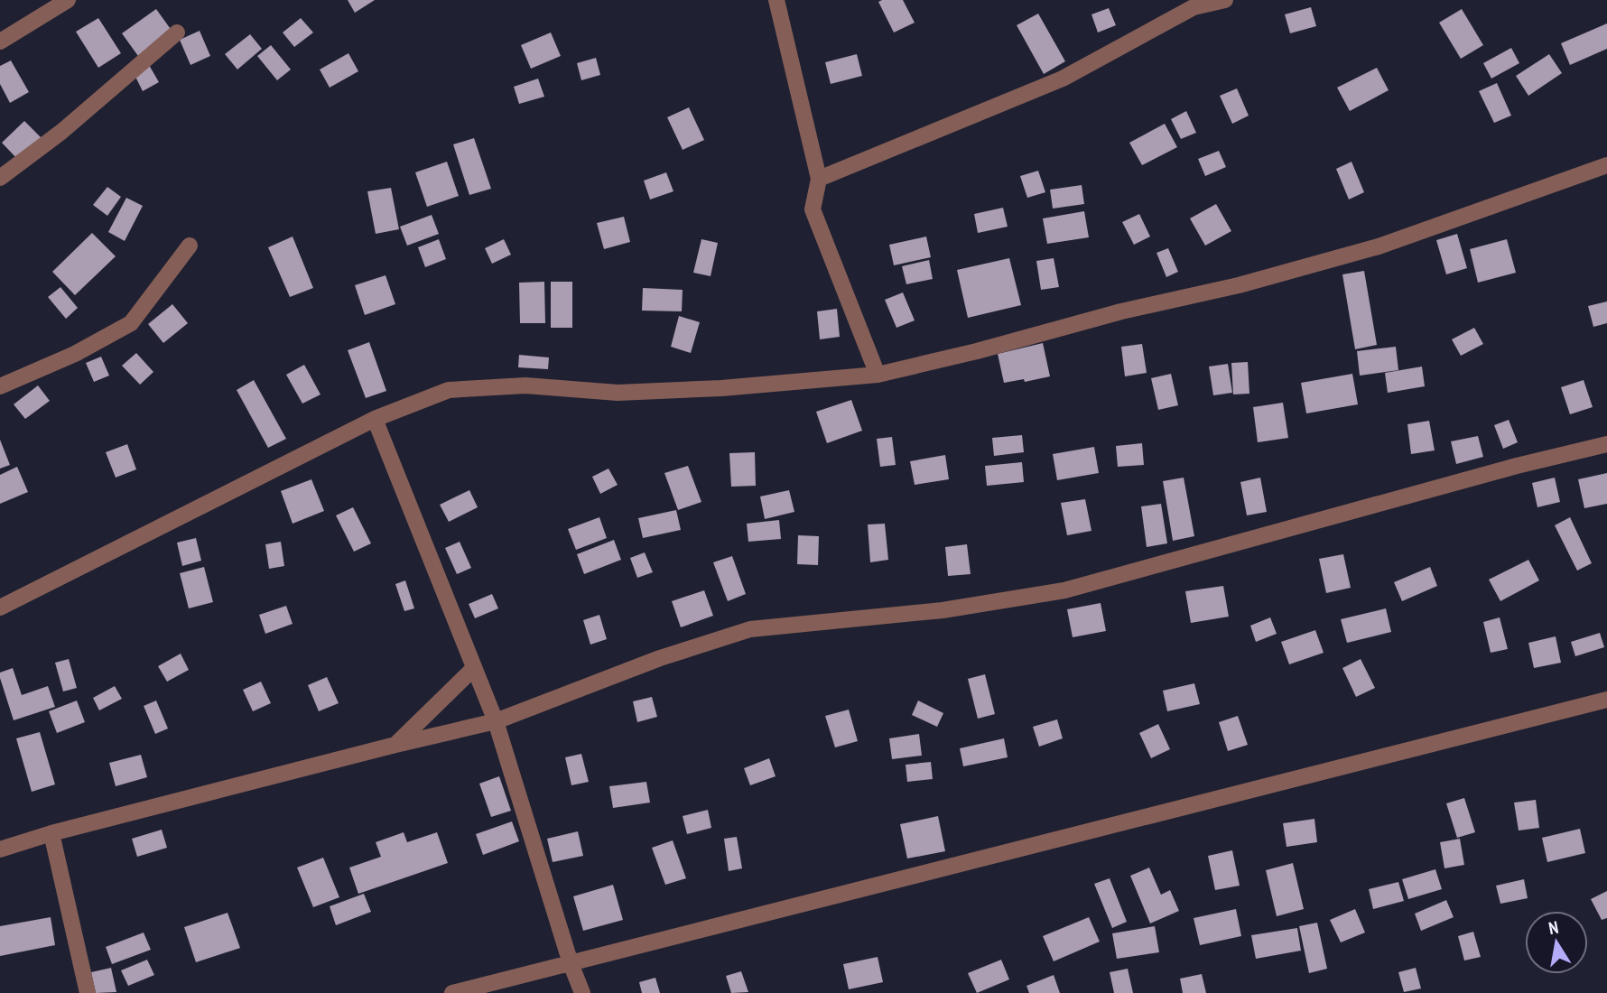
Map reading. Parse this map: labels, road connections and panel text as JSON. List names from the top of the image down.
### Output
{
  "north": "top"
}
